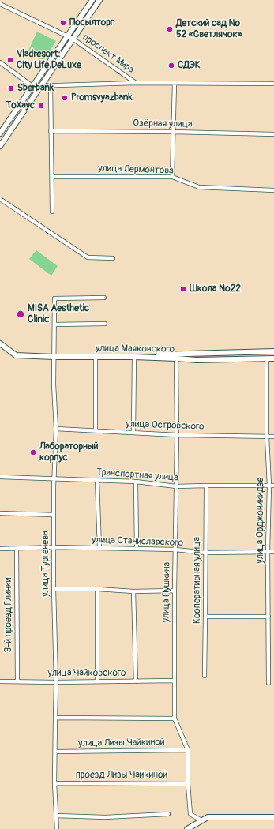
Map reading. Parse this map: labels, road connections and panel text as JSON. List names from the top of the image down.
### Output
{
  "streets": {
    "street": [
      "проспект Мира",
      "Озёрная улица",
      "улица Лермонтова",
      "улица Маяковского",
      "улица Островского",
      "Транспортная улица",
      "улица Орджоникидзе",
      "улица Станиславского",
      "улица Тургенева",
      "Кооперативная улица",
      "улица Пушкина",
      "3-й проезд Глинки",
      "улица Чайковского",
      "улица Лизы Чайкиной",
      "проезд Лизы Чайкиной"
    ]
  },
  "crossings": [
    ["улица Маяковского", "улица Орджоникидзе"],
    ["улица Маяковского", "улица Тургенева"],
    ["улица Маяковского", "улица Пушкина"],
    ["улица Островского", "улица Орджоникидзе"],
    ["улица Островского", "улица Тургенева"],
    ["улица Островского", "улица Пушкина"],
    ["Транспортная улица", "улица Орджоникидзе"],
    ["Транспортная улица", "улица Тургенева"],
    ["Транспортная улица", "Кооперативная улица"],
    ["Транспортная улица", "улица Пушкина"],
    ["улица Орджоникидзе", "улица Станиславского"],
    ["улица Станиславского", "улица Тургенева"],
    ["улица Станиславского", "Кооперативная улица"],
    ["улица Станиславского", "улица Пушкина"],
    ["улица Станиславского", "3-й проезд Глинки"],
    ["улица Тургенева", "улица Чайковского"],
    ["улица Тургенева", "улица Лизы Чайкиной"],
    ["улица Тургенева", "проезд Лизы Чайкиной"],
    ["улица Пушкина", "улица Чайковского"],
    ["улица Пушкина", "улица Лизы Чайкиной"],
    ["улица Пушкина", "проезд Лизы Чайкиной"],
    ["3-й проезд Глинки", "улица Чайковского"]
  ],
  "places": [
    "Посылторг",
    "Детский сад № 52 «Светлячок»",
    "Vladresort: City Life DeLuxe",
    "СДЭК",
    "Sberbank",
    "Promsvyazbank",
    "ТоХаус",
    "Школа №22",
    "MISA Aesthetic Clinic",
    "Лабораторный корпус"
  ]
}
